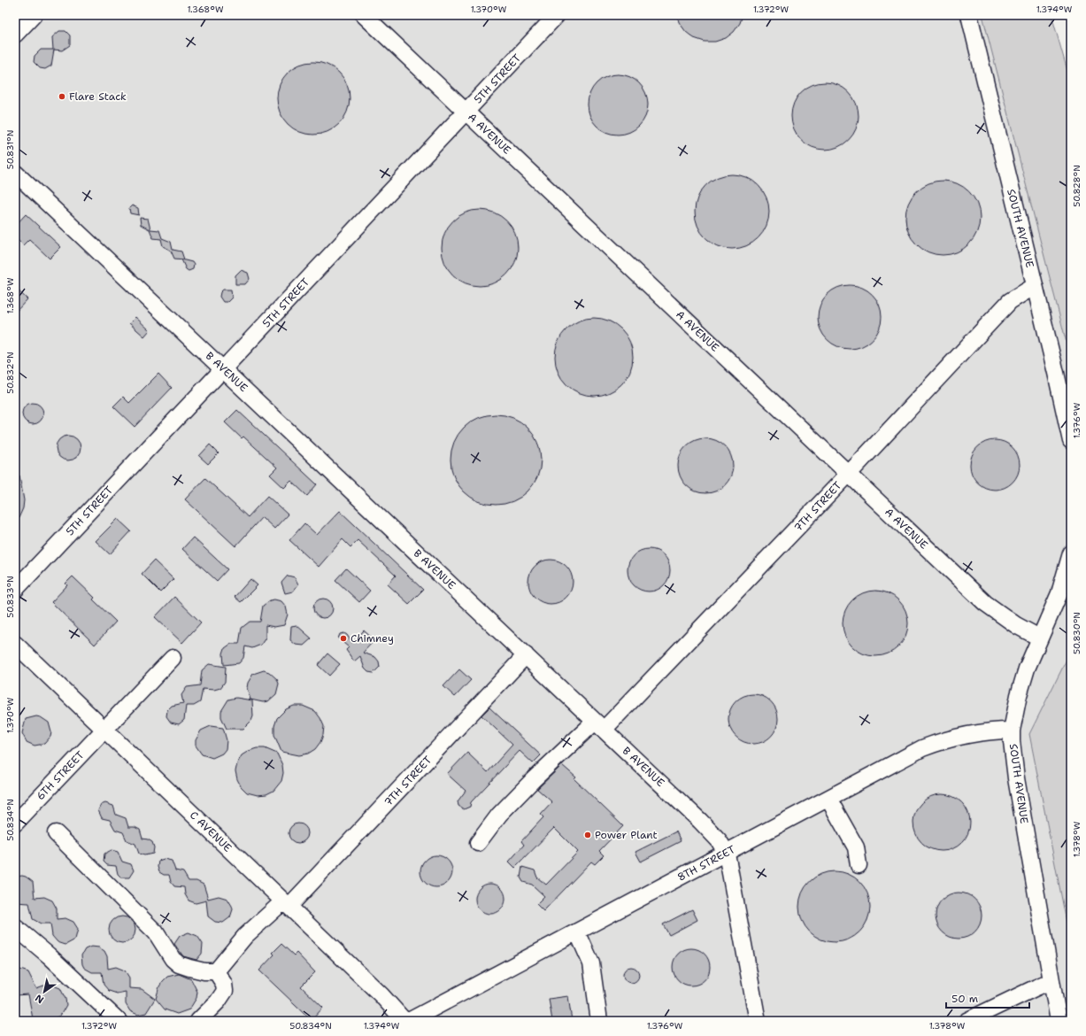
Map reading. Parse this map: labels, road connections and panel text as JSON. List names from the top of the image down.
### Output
{
  "streets": {
    "lane": [
      "5TH STREET",
      "A AVENUE",
      "SOUTH AVENUE",
      "B AVENUE",
      "7TH STREET",
      "6TH STREET",
      "C AVENUE",
      "8TH STREET"
    ]
  },
  "crossings": [
    ["5TH STREET", "A AVENUE"],
    ["5TH STREET", "B AVENUE"],
    ["A AVENUE", "SOUTH AVENUE"],
    ["A AVENUE", "7TH STREET"],
    ["SOUTH AVENUE", "7TH STREET"],
    ["SOUTH AVENUE", "8TH STREET"],
    ["B AVENUE", "7TH STREET"],
    ["B AVENUE", "8TH STREET"],
    ["7TH STREET", "C AVENUE"],
    ["6TH STREET", "C AVENUE"]
  ],
  "places": ["Flare Stack", "Chimney", "Power Plant"],
  "scale_bar": "50 m",
  "north": "bottom left",
  "coordinates": [
    "1.368°W",
    "1.370°W",
    "1.372°W",
    "1.374°W",
    "50.831°N",
    "50.828°N",
    "50.832°N",
    "1.376°W",
    "50.833°N",
    "50.830°N",
    "50.834°N",
    "1.378°W"
  ]
}
